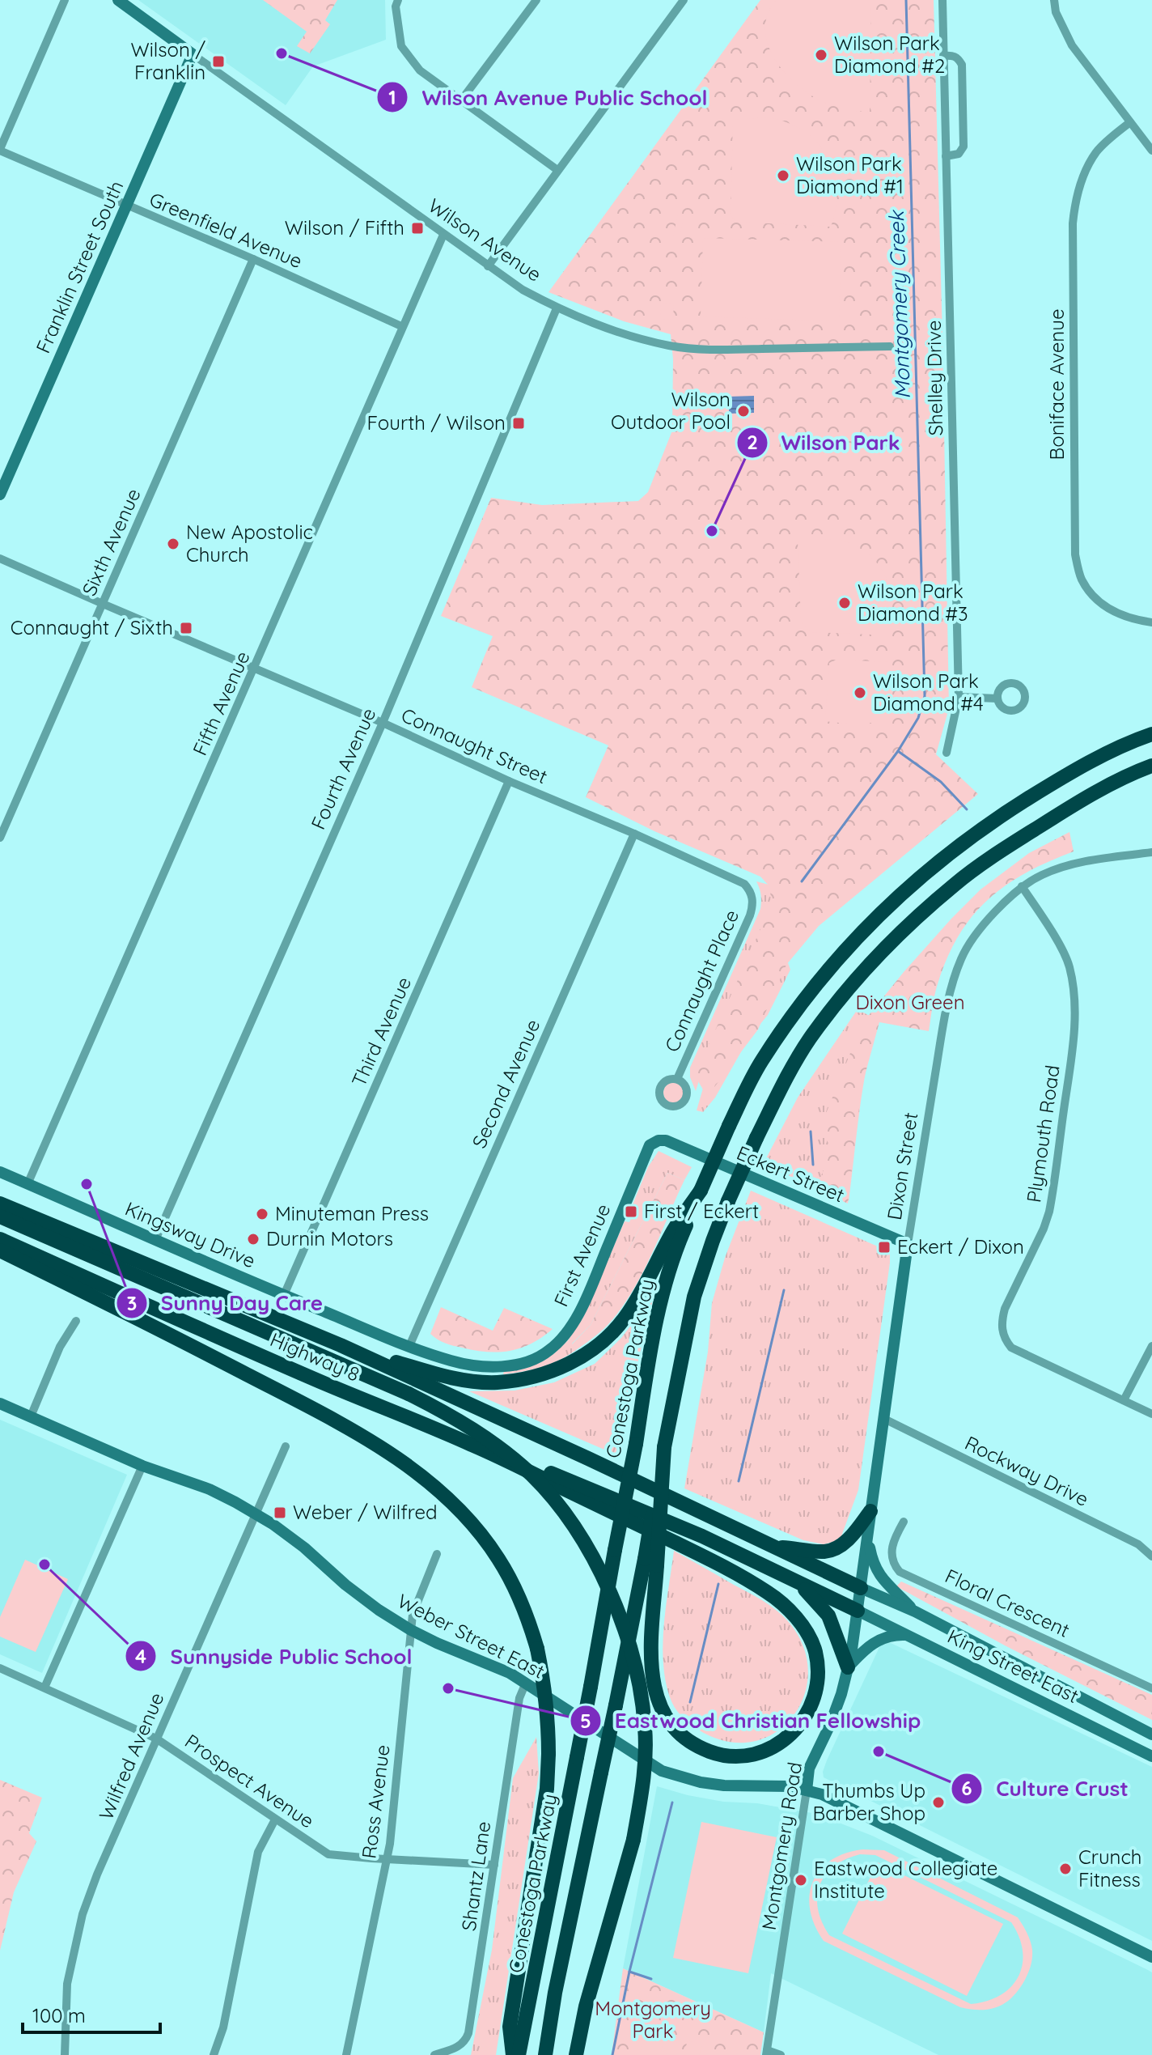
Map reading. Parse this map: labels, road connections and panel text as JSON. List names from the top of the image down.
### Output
{
  "streets": {
    "highway": ["Highway 8", "Conestoga Parkway"],
    "street": [
      "Greenfield Avenue",
      "Wilson Avenue",
      "Franklin Street South",
      "Shelley Drive",
      "Boniface Avenue",
      "Sixth Avenue",
      "Fifth Avenue",
      "Connaught Street",
      "Fourth Avenue",
      "Connaught Place",
      "Third Avenue",
      "Second Avenue",
      "Plymouth Road",
      "Dixon Street",
      "Eckert Street",
      "Kingsway Drive",
      "First Avenue",
      "Rockway Drive",
      "Floral Crescent",
      "Weber Street East",
      "King Street East",
      "Wilfred Avenue",
      "Prospect Avenue",
      "Ross Avenue",
      "Montgomery Road",
      "Shantz Lane"
    ]
  },
  "crossings": [
    ["Greenfield Avenue", "Franklin Street South"],
    ["Greenfield Avenue", "Sixth Avenue"],
    ["Greenfield Avenue", "Fifth Avenue"],
    ["Wilson Avenue", "Franklin Street South"],
    ["Wilson Avenue", "Fifth Avenue"],
    ["Wilson Avenue", "Fourth Avenue"],
    ["Sixth Avenue", "Connaught Street"],
    ["Fifth Avenue", "Connaught Street"],
    ["Fifth Avenue", "Kingsway Drive"],
    ["Connaught Street", "Fourth Avenue"],
    ["Connaught Street", "Connaught Place"],
    ["Connaught Street", "Third Avenue"],
    ["Connaught Street", "Second Avenue"],
    ["Fourth Avenue", "Kingsway Drive"],
    ["Third Avenue", "Kingsway Drive"],
    ["Second Avenue", "Kingsway Drive"],
    ["Plymouth Road", "Dixon Street"],
    ["Dixon Street", "Eckert Street"],
    ["Dixon Street", "Rockway Drive"],
    ["Dixon Street", "King Street East"],
    ["Dixon Street", "Montgomery Road"],
    ["Eckert Street", "First Avenue"],
    ["Kingsway Drive", "First Avenue"],
    ["Weber Street East", "Wilfred Avenue"],
    ["Weber Street East", "Ross Avenue"],
    ["Weber Street East", "Montgomery Road"],
    ["Weber Street East", "Shantz Lane"],
    ["King Street East", "Montgomery Road"],
    ["Wilfred Avenue", "Prospect Avenue"],
    ["Prospect Avenue", "Ross Avenue"],
    ["Prospect Avenue", "Shantz Lane"]
  ],
  "water": ["Montgomery Creek"],
  "parks": ["Dixon Green", "Montgomery Park"],
  "places": {
    "other": [
      "Wilson Avenue Public School",
      "Wilson Park Diamond #2",
      "Wilson Park Diamond #1",
      "Wilson Outdoor Pool",
      "Wilson Park",
      "New Apostolic Church",
      "Wilson Park Diamond #3",
      "Wilson Park Diamond #4",
      "Sunny Day Care",
      "Minuteman Press",
      "Durnin Motors",
      "Sunnyside Public School",
      "Eastwood Christian Fellowship",
      "Culture Crust",
      "Thumbs Up Barber Shop",
      "Crunch Fitness",
      "Eastwood Collegiate Institute"
    ],
    "transit": [
      "Wilson / Franklin",
      "Wilson / Fifth",
      "Fourth / Wilson",
      "Connaught / Sixth",
      "First / Eckert",
      "Eckert / Dixon",
      "Weber / Wilfred"
    ]
  },
  "scale_bar": "100 m"
}
